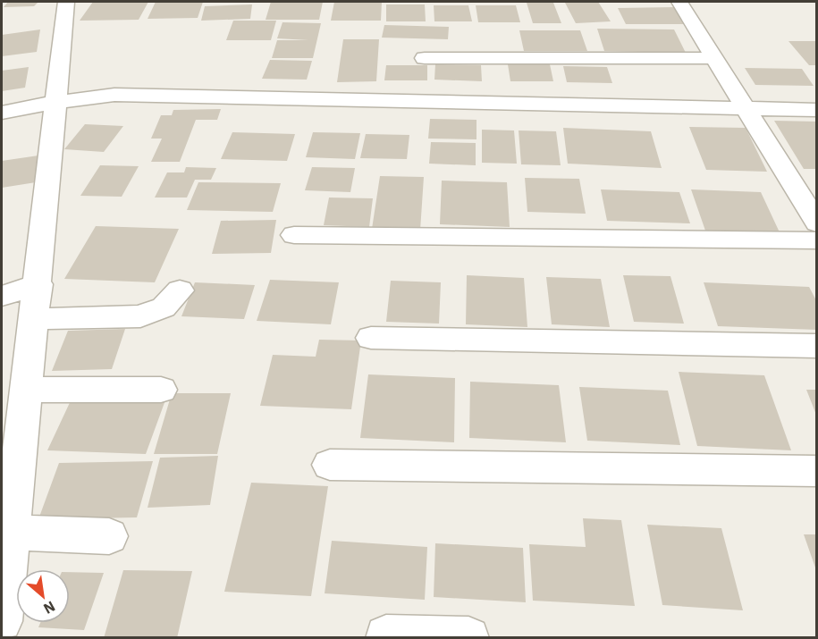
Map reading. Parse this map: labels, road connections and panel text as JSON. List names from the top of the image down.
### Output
{
  "north": "bottom right"
}
